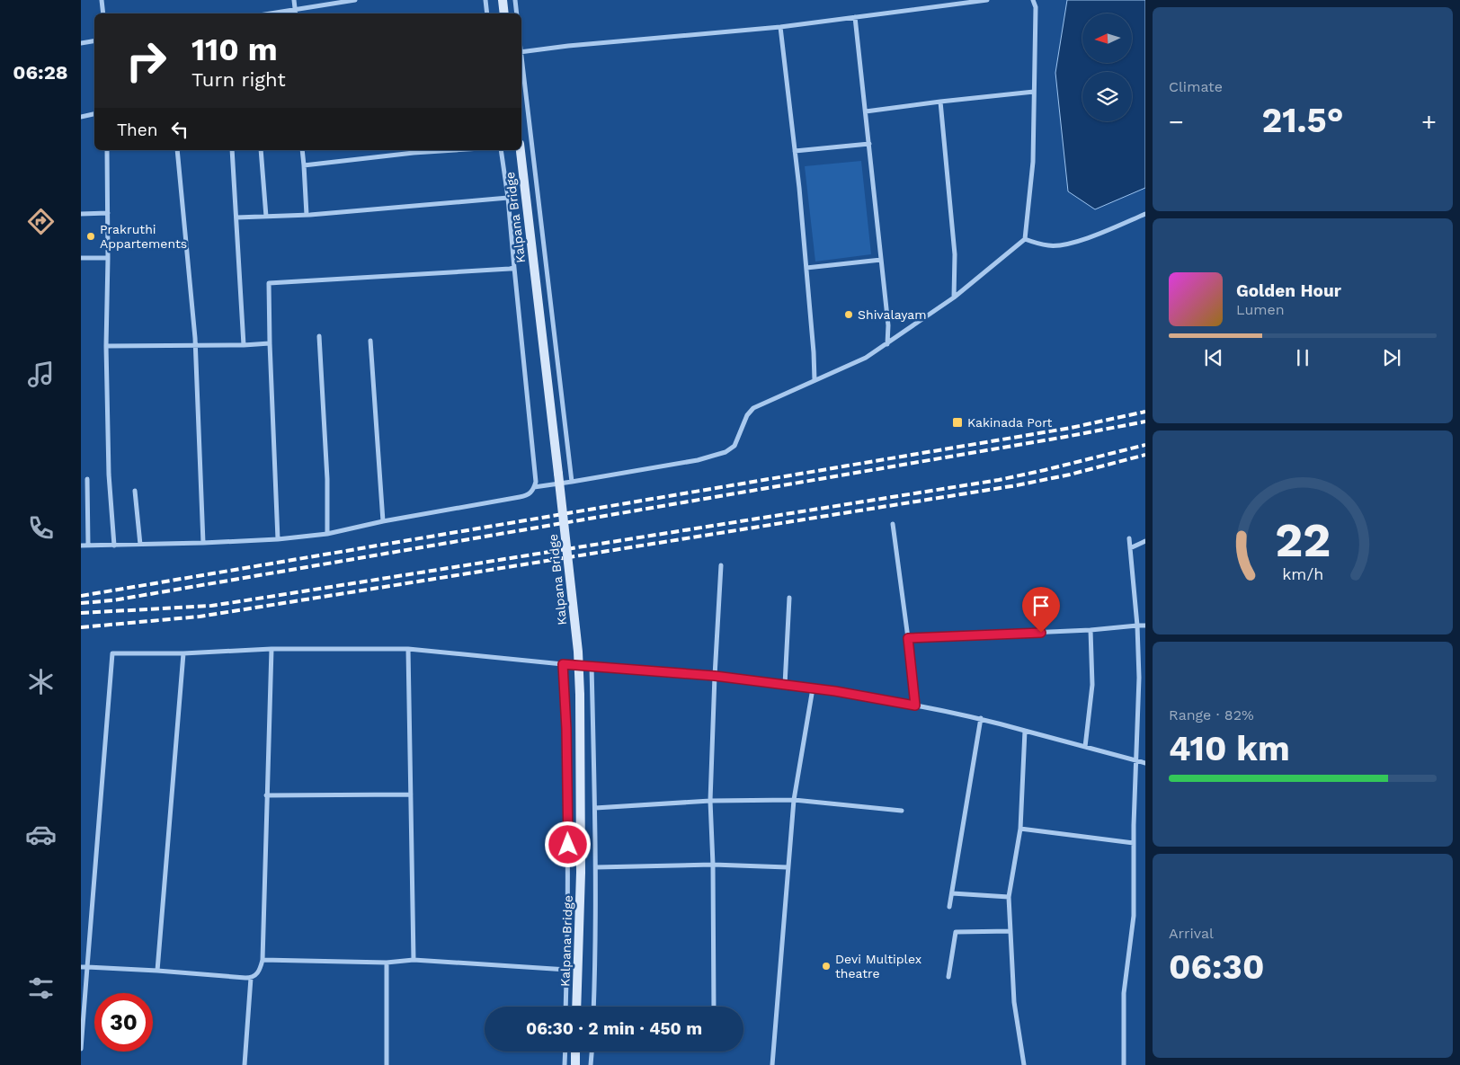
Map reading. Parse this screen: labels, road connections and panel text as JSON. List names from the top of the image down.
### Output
{
  "streets": {
    "main road": ["Kalpana Bridge"]
  },
  "places": {
    "other": ["Prakruthi Appartements", "Shivalayam", "Devi Multiplex theatre"],
    "transit": ["Kakinada Port"]
  },
  "north": "left",
  "page": {
    "tabs": "06:28",
    "tile": [
      "Climate",
      ["Range · 82%", "410 km"],
      ["Arrival", "06:30"]
    ],
    "turn": ["110 m", "Turn right"],
    "heat": ["−", "21.5°", "+"],
    "then": "Then",
    "song": ["Golden Hour", "Lumen"],
    "limit": "30",
    "trip": "06:30 · 2 min · 450 m",
    "gauge": ["22", "km/h"]
  }
}
